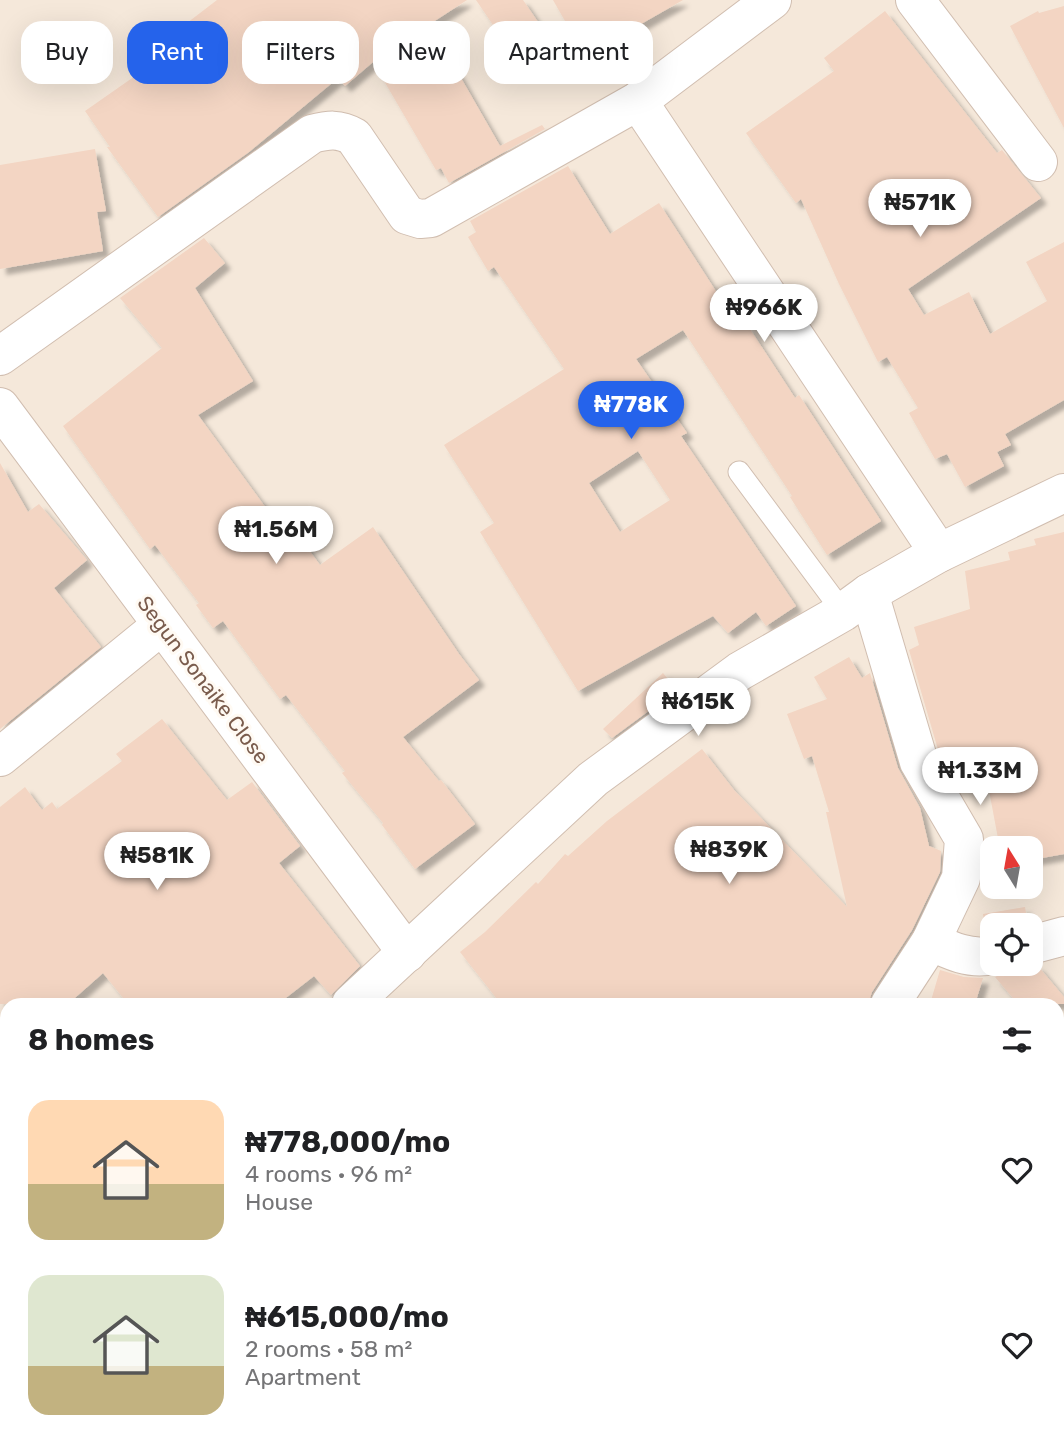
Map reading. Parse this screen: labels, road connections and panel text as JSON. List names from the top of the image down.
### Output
{
  "streets": {
    "street": ["Segun Sonaike Close"]
  },
  "north": "top",
  "page": {
    "chip": [
      "Buy",
      "Rent",
      "Filters",
      "New",
      "Apartment"
    ],
    "price": [
      "₦571K",
      "₦966K",
      "₦778K",
      "₦1.56M",
      "₦615K",
      "₦1.33M",
      "₦839K",
      "₦581K"
    ],
    "heading": "8 homes",
    "list": [
      {
        "name": "₦778,000/mo",
        "note": "4 rooms · 96 m² · House"
      },
      {
        "name": "₦615,000/mo",
        "note": "2 rooms · 58 m² · Apartment"
      }
    ]
  }
}
